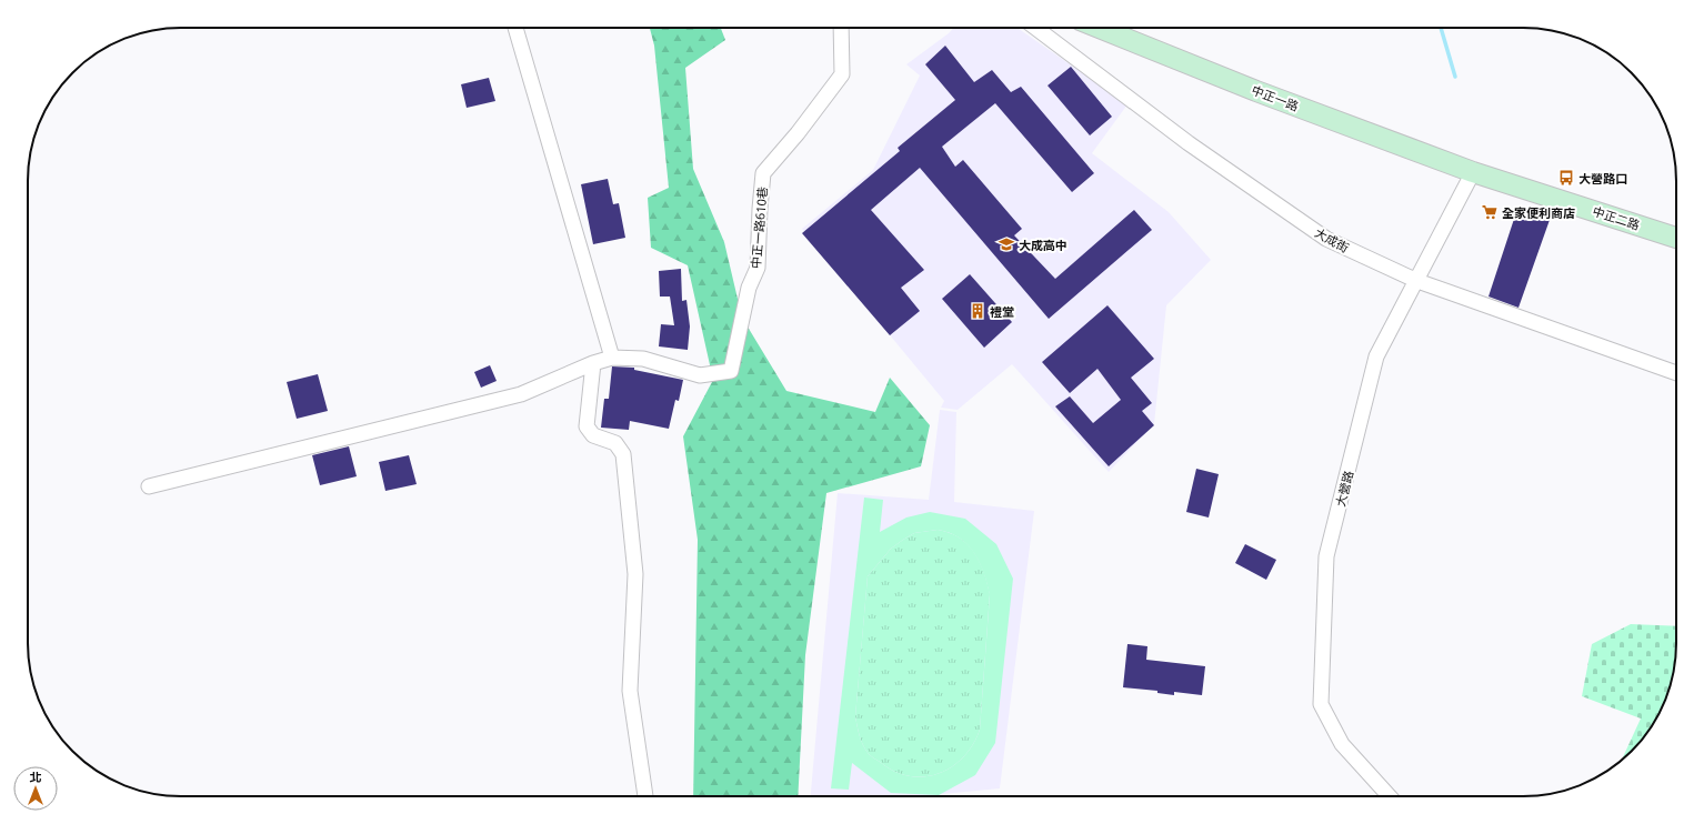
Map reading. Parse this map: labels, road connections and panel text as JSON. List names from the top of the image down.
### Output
{
  "streets": {
    "main road": ["中正一路", "中正二路"],
    "street": ["中正一路610巷", "大成街", "大營路"]
  },
  "crossings": [
    ["中正一路", "中正二路"],
    ["中正一路", "大營路"],
    ["中正二路", "大營路"],
    ["大成街", "大營路"]
  ],
  "places": {
    "bus stop": ["大營路口"],
    "supermarket": ["全家便利商店"],
    "school or university": ["大成高中"],
    "building": ["禮堂"]
  },
  "north": "top"
}
